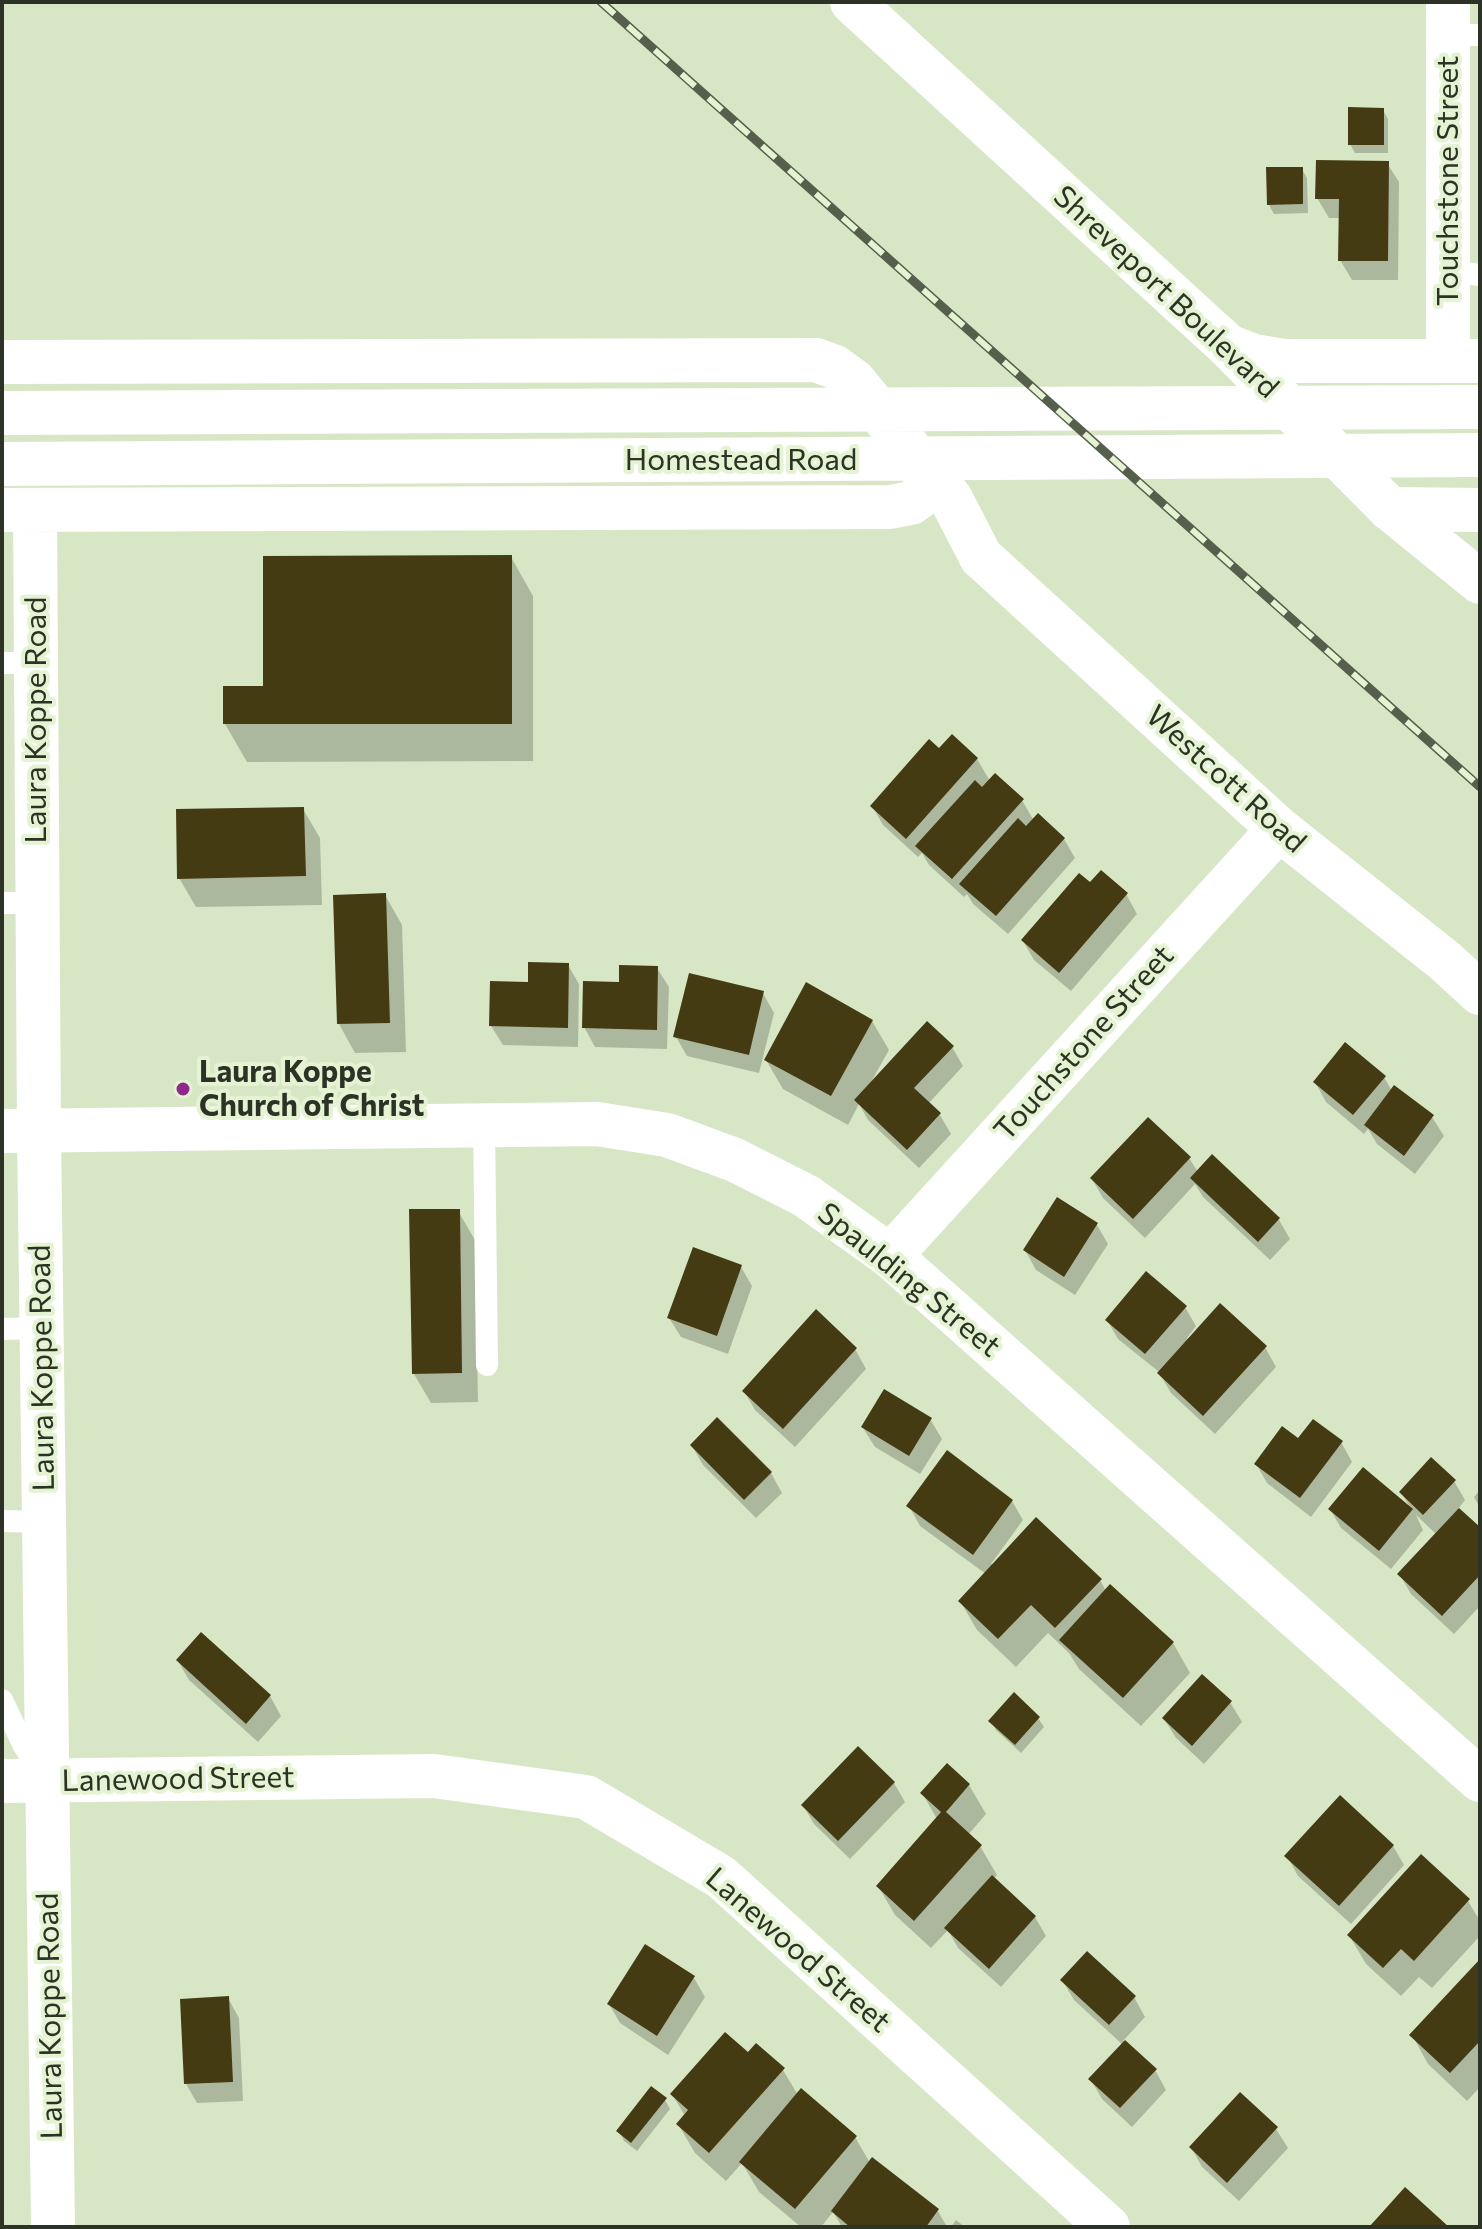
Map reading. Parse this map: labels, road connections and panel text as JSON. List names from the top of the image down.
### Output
{
  "streets": {
    "street": [
      "Touchstone Street",
      "Shreveport Boulevard",
      "Homestead Road",
      "Laura Koppe Road",
      "Westcott Road",
      "Spaulding Street",
      "Lanewood Street"
    ]
  },
  "crossings": [
    ["Touchstone Street", "Westcott Road"],
    ["Touchstone Street", "Spaulding Street"],
    ["Laura Koppe Road", "Spaulding Street"],
    ["Laura Koppe Road", "Lanewood Street"]
  ],
  "places": ["Laura Koppe Church of Christ"]
}
